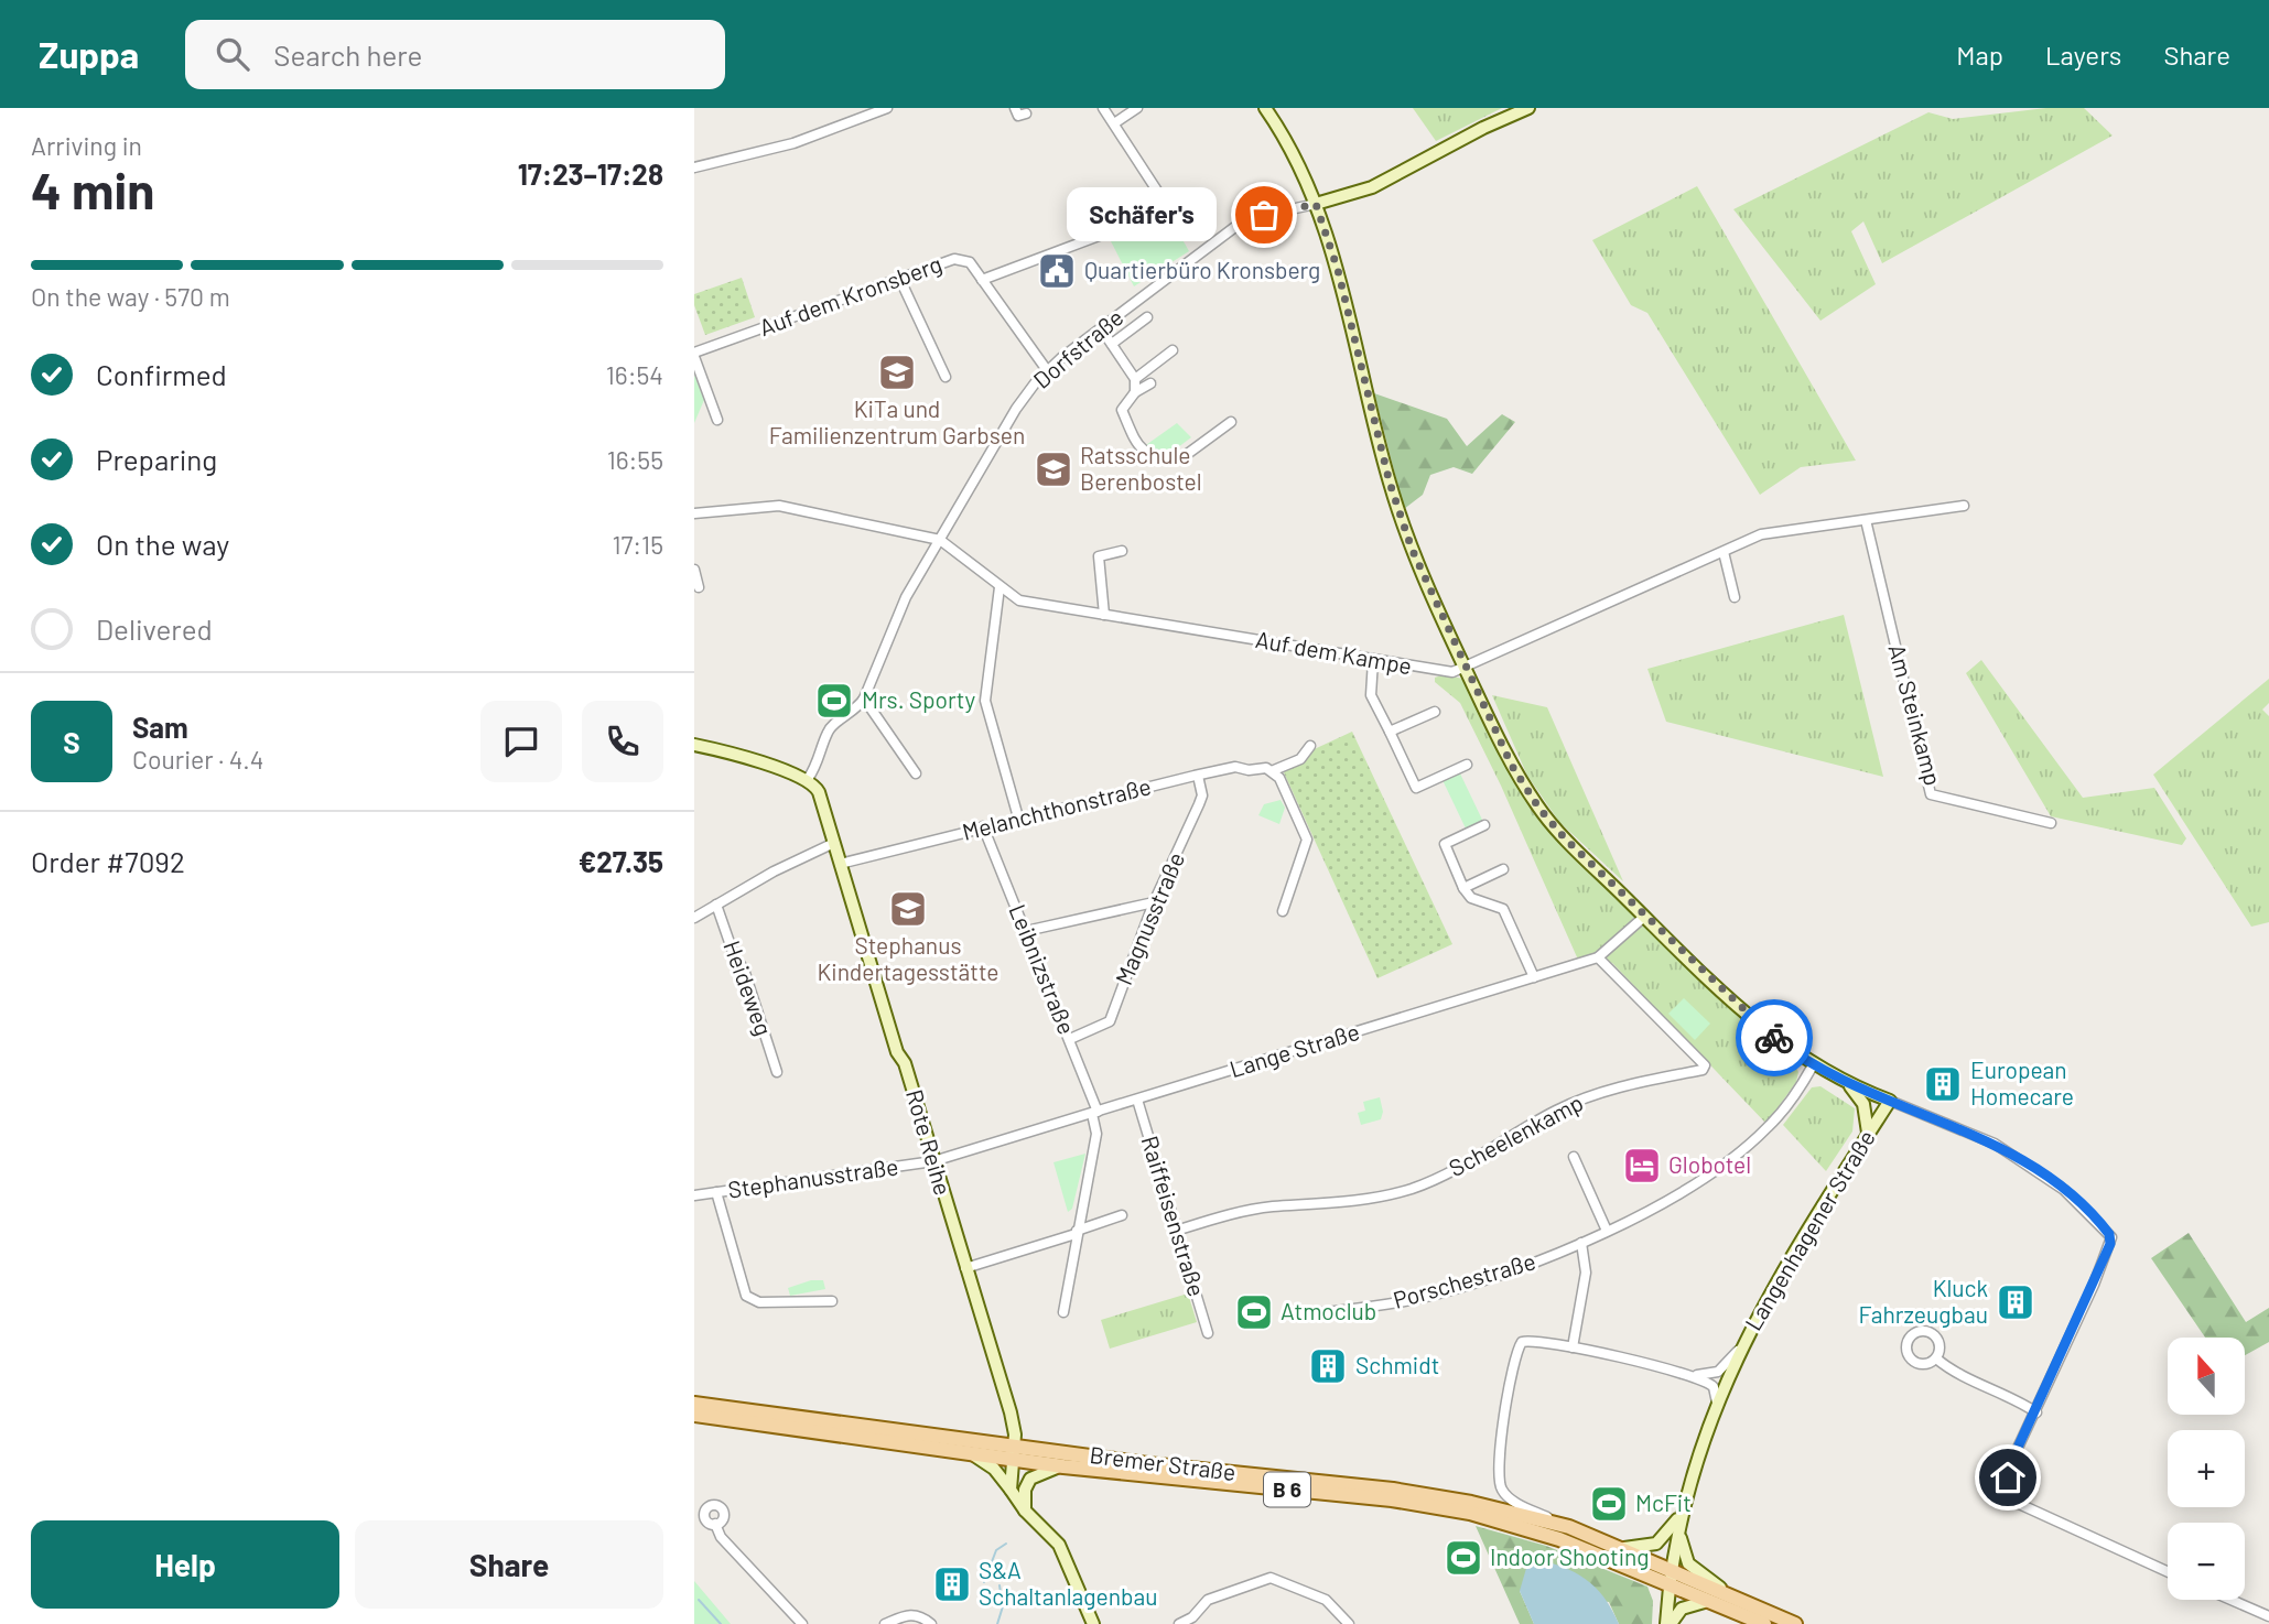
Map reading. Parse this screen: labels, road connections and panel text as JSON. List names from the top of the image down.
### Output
{
  "streets": {
    "main road": ["Bremer Straße", "B 6"],
    "street": [
      "Auf dem Kronsberg",
      "Dorfstraße",
      "Auf dem Kampe",
      "Am Steinkamp",
      "Melanchthonstraße",
      "Magnusstraße",
      "Leibnizstraße",
      "Heideweg",
      "Lange Straße",
      "Scheelenkamp",
      "Rote Reihe",
      "Stephanusstraße",
      "Raiffeisenstraße",
      "Langenhagener Straße",
      "Porschestraße"
    ]
  },
  "crossings": [
    ["Auf dem Kronsberg", "Dorfstraße"],
    ["Dorfstraße", "Auf dem Kampe"],
    ["Dorfstraße", "Rote Reihe"],
    ["Auf dem Kampe", "Am Steinkamp"],
    ["Melanchthonstraße", "Magnusstraße"],
    ["Melanchthonstraße", "Leibnizstraße"],
    ["Melanchthonstraße", "Rote Reihe"],
    ["Magnusstraße", "Leibnizstraße"],
    ["Leibnizstraße", "Lange Straße"],
    ["Lange Straße", "Scheelenkamp"],
    ["Lange Straße", "Rote Reihe"],
    ["Lange Straße", "Stephanusstraße"],
    ["Lange Straße", "Raiffeisenstraße"],
    ["Scheelenkamp", "Raiffeisenstraße"],
    ["Rote Reihe", "Stephanusstraße"],
    ["Rote Reihe", "Bremer Straße"],
    ["Langenhagener Straße", "Bremer Straße"]
  ],
  "places": {
    "other": ["Schäfer's"],
    "public building": ["Quartierbüro Kronsberg"],
    "school or university": ["KiTa und Familienzentrum Garbsen", "Ratsschule Berenbostel", "Stephanus Kindertagesstätte"],
    "sports": [
      "Mrs. Sporty",
      "Atmoclub",
      "McFit",
      "Indoor Shooting"
    ],
    "building": [
      "European Homecare",
      "Kluck Fahrzeugbau",
      "Schmidt",
      "S&A Schaltanlagenbau"
    ],
    "hotel": ["Globotel"]
  },
  "north": "top",
  "page": {
    "header": "Zuppa",
    "search": "Search here",
    "nav": ["Map", "Layers", "Share"],
    "heading": ["4 min", "Arriving in", "17:23–17:28"],
    "panel": [
      "Sam",
      "Courier · 4.4",
      "Order #7092",
      "€27.35"
    ],
    "bubble": "Schäfer's",
    "bar": "On the way · 570 m",
    "list": [
      ["Confirmed", "16:54"],
      ["Preparing", "16:55"],
      ["On the way", "17:15"],
      "Delivered"
    ],
    "round": "S",
    "map_buttons": ["+", "−"],
    "buttons": ["Help", "Share"]
  }
}
